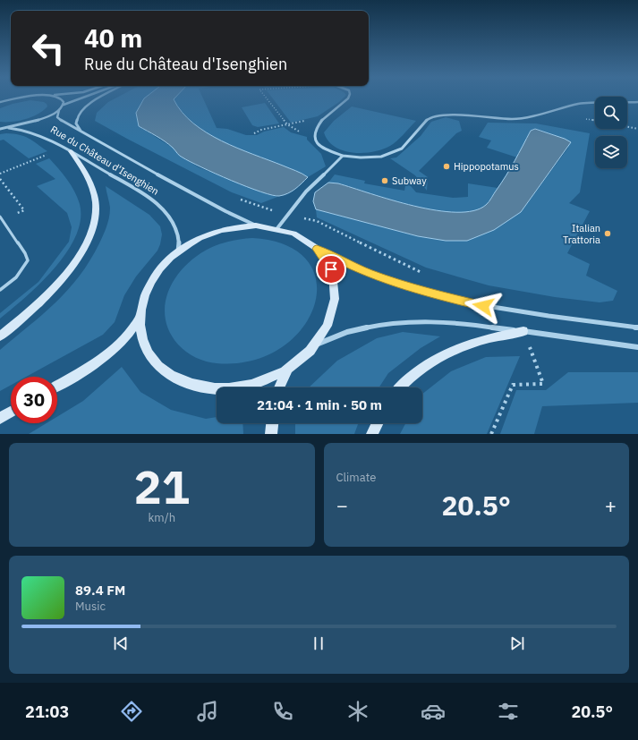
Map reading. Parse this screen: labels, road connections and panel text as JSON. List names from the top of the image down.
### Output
{
  "streets": {
    "street": ["Rue du Château d'Isenghien"]
  },
  "places": ["Hippopotamus", "Subway", "Italian Trattoria"],
  "page": {
    "turn": ["40 m", "Rue du Château d'Isenghien"],
    "limit": "30",
    "trip": "21:04 · 1 min · 50 m",
    "tile": [
      ["21", "km/h"],
      "Climate"
    ],
    "heat": ["−", "20.5°", "+"],
    "song": ["89.4 FM", "Music"],
    "tabs": ["21:03", "20.5°"]
  }
}
